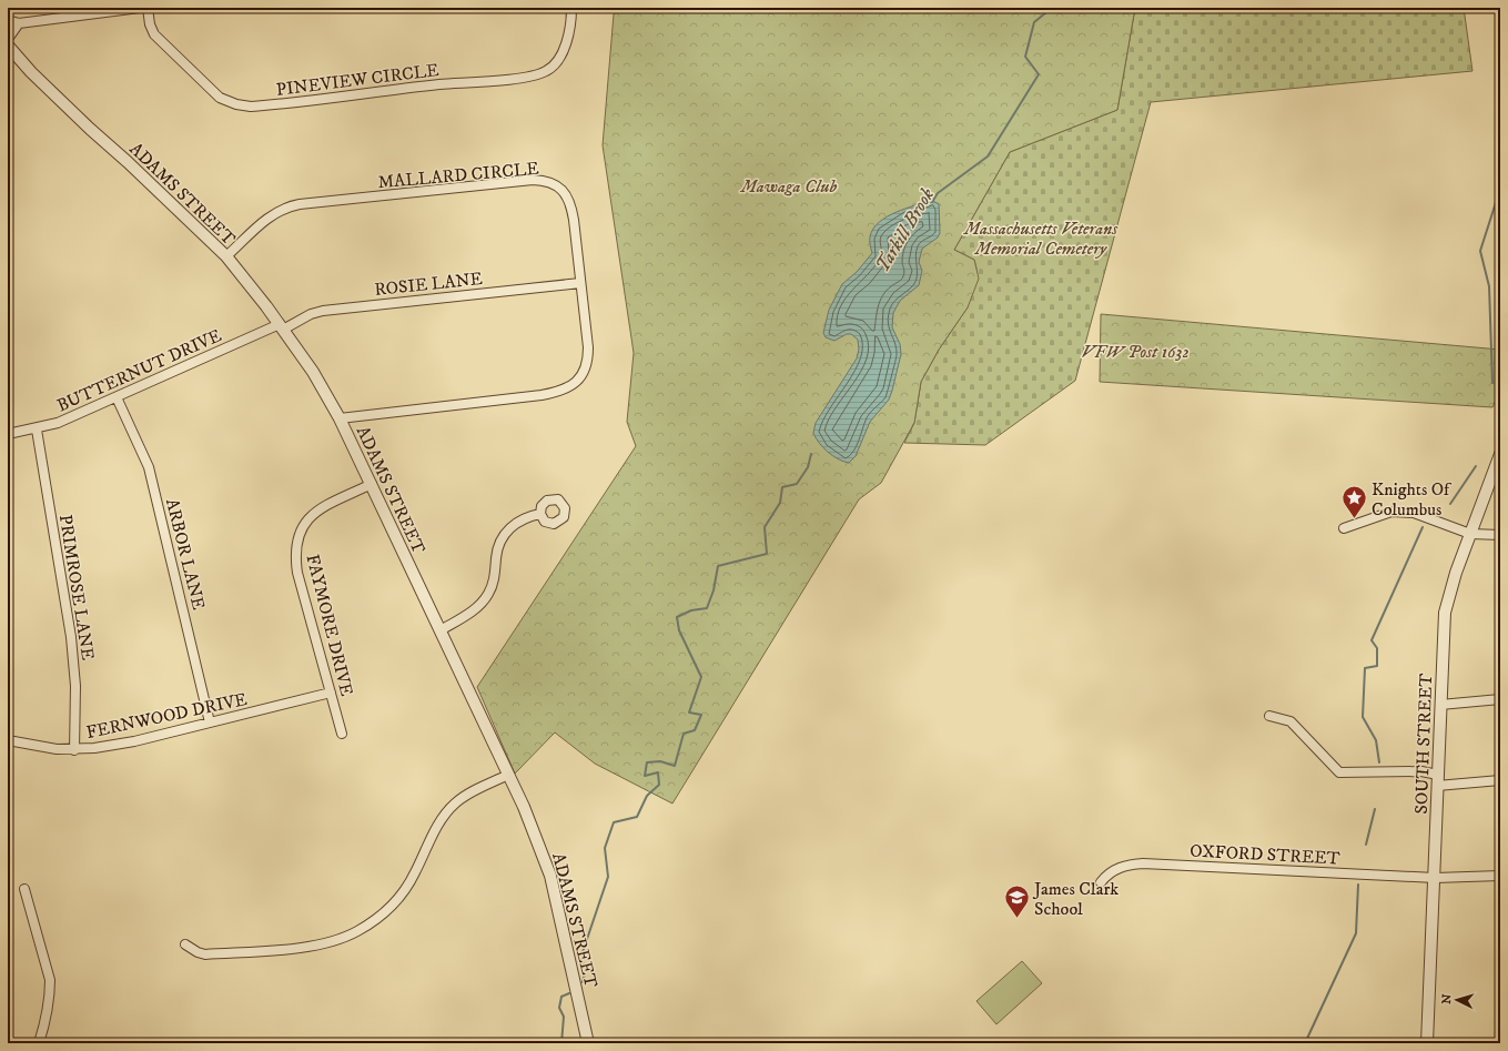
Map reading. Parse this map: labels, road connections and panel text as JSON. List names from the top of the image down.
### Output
{
  "streets": {
    "street": [
      "PINEVIEW CIRCLE",
      "MALLARD CIRCLE",
      "ADAMS STREET",
      "ROSIE LANE",
      "BUTTERNUT DRIVE",
      "ARBOR LANE",
      "PRIMROSE LANE",
      "FAYMORE DRIVE",
      "FERNWOOD DRIVE",
      "SOUTH STREET",
      "OXFORD STREET"
    ]
  },
  "crossings": [
    ["MALLARD CIRCLE", "ADAMS STREET"],
    ["MALLARD CIRCLE", "ROSIE LANE"],
    ["ADAMS STREET", "ROSIE LANE"],
    ["ADAMS STREET", "BUTTERNUT DRIVE"],
    ["ADAMS STREET", "FAYMORE DRIVE"],
    ["ROSIE LANE", "BUTTERNUT DRIVE"],
    ["BUTTERNUT DRIVE", "ARBOR LANE"],
    ["BUTTERNUT DRIVE", "PRIMROSE LANE"],
    ["ARBOR LANE", "FERNWOOD DRIVE"],
    ["PRIMROSE LANE", "FERNWOOD DRIVE"],
    ["FAYMORE DRIVE", "FERNWOOD DRIVE"],
    ["SOUTH STREET", "OXFORD STREET"]
  ],
  "water": ["Tarkill Brook"],
  "parks": ["Mawaga Club", "Massachusetts Veterans Memorial Cemetery", "VFW Post 1632"],
  "places": {
    "place": ["Knights Of Columbus"],
    "school or university": ["James Clark School"]
  },
  "north": "left"
}
